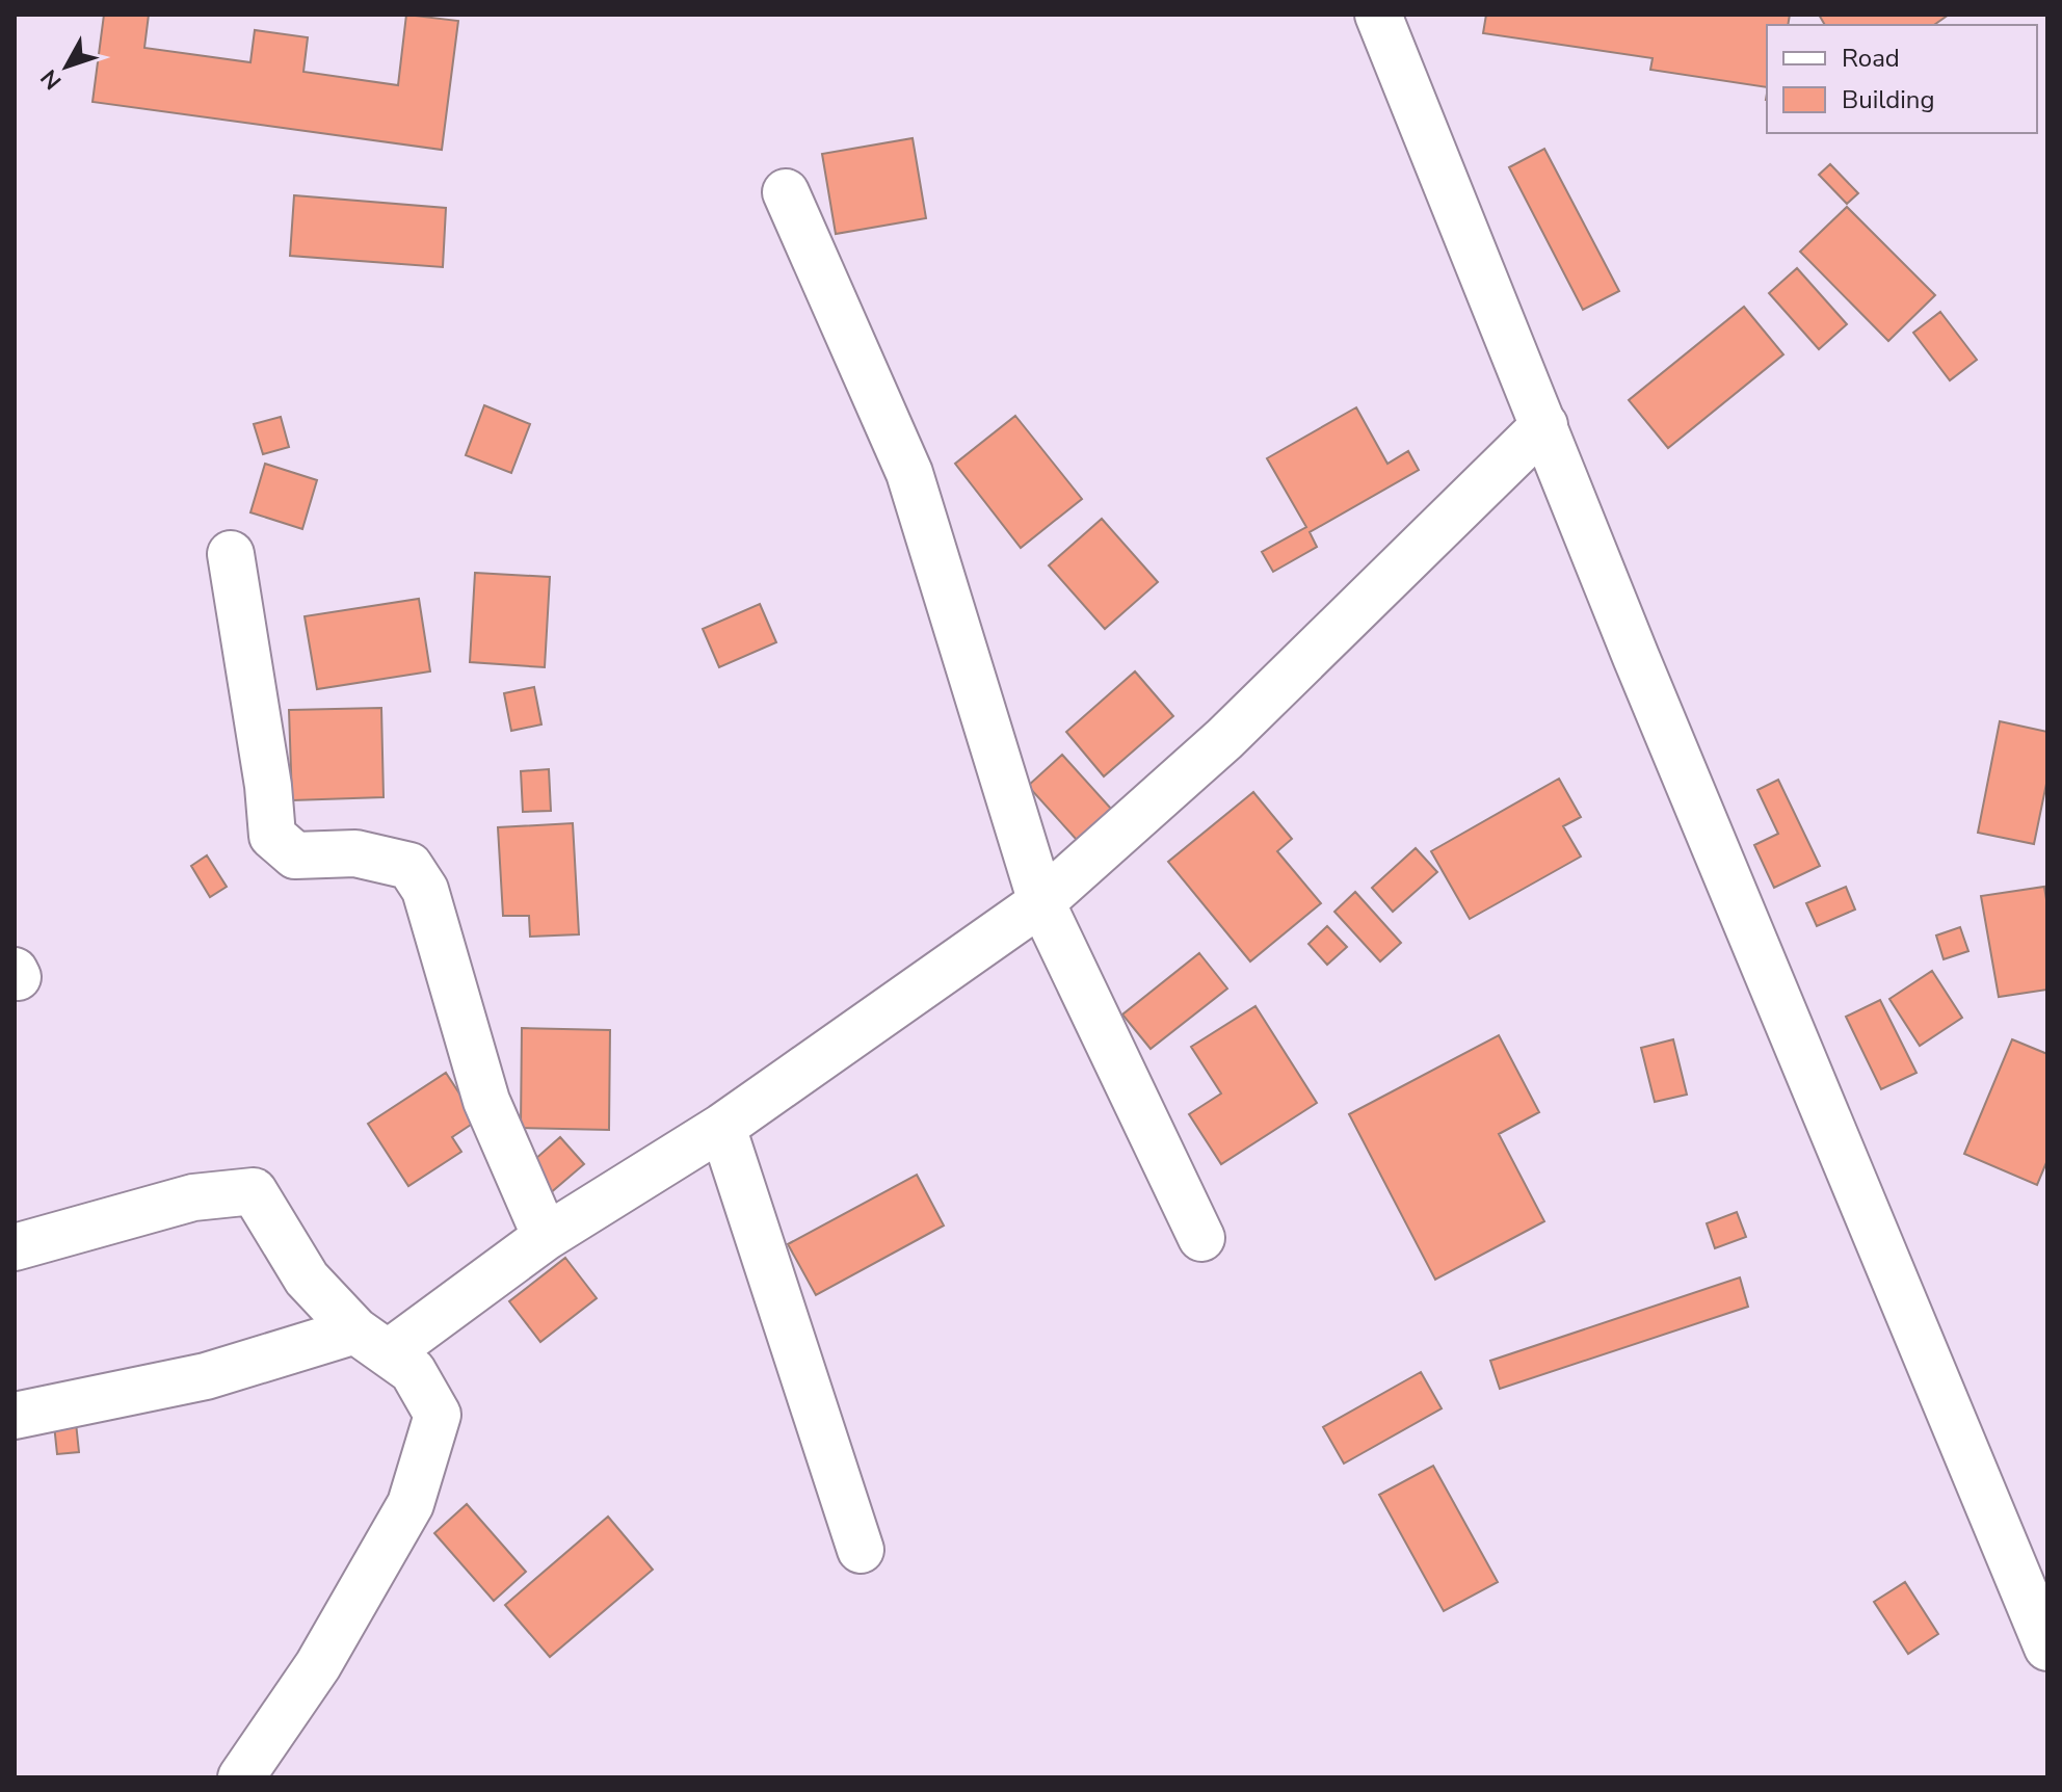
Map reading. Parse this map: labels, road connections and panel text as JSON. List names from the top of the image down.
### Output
{
  "legend": ["Road", "Building"],
  "north": "bottom left"
}
